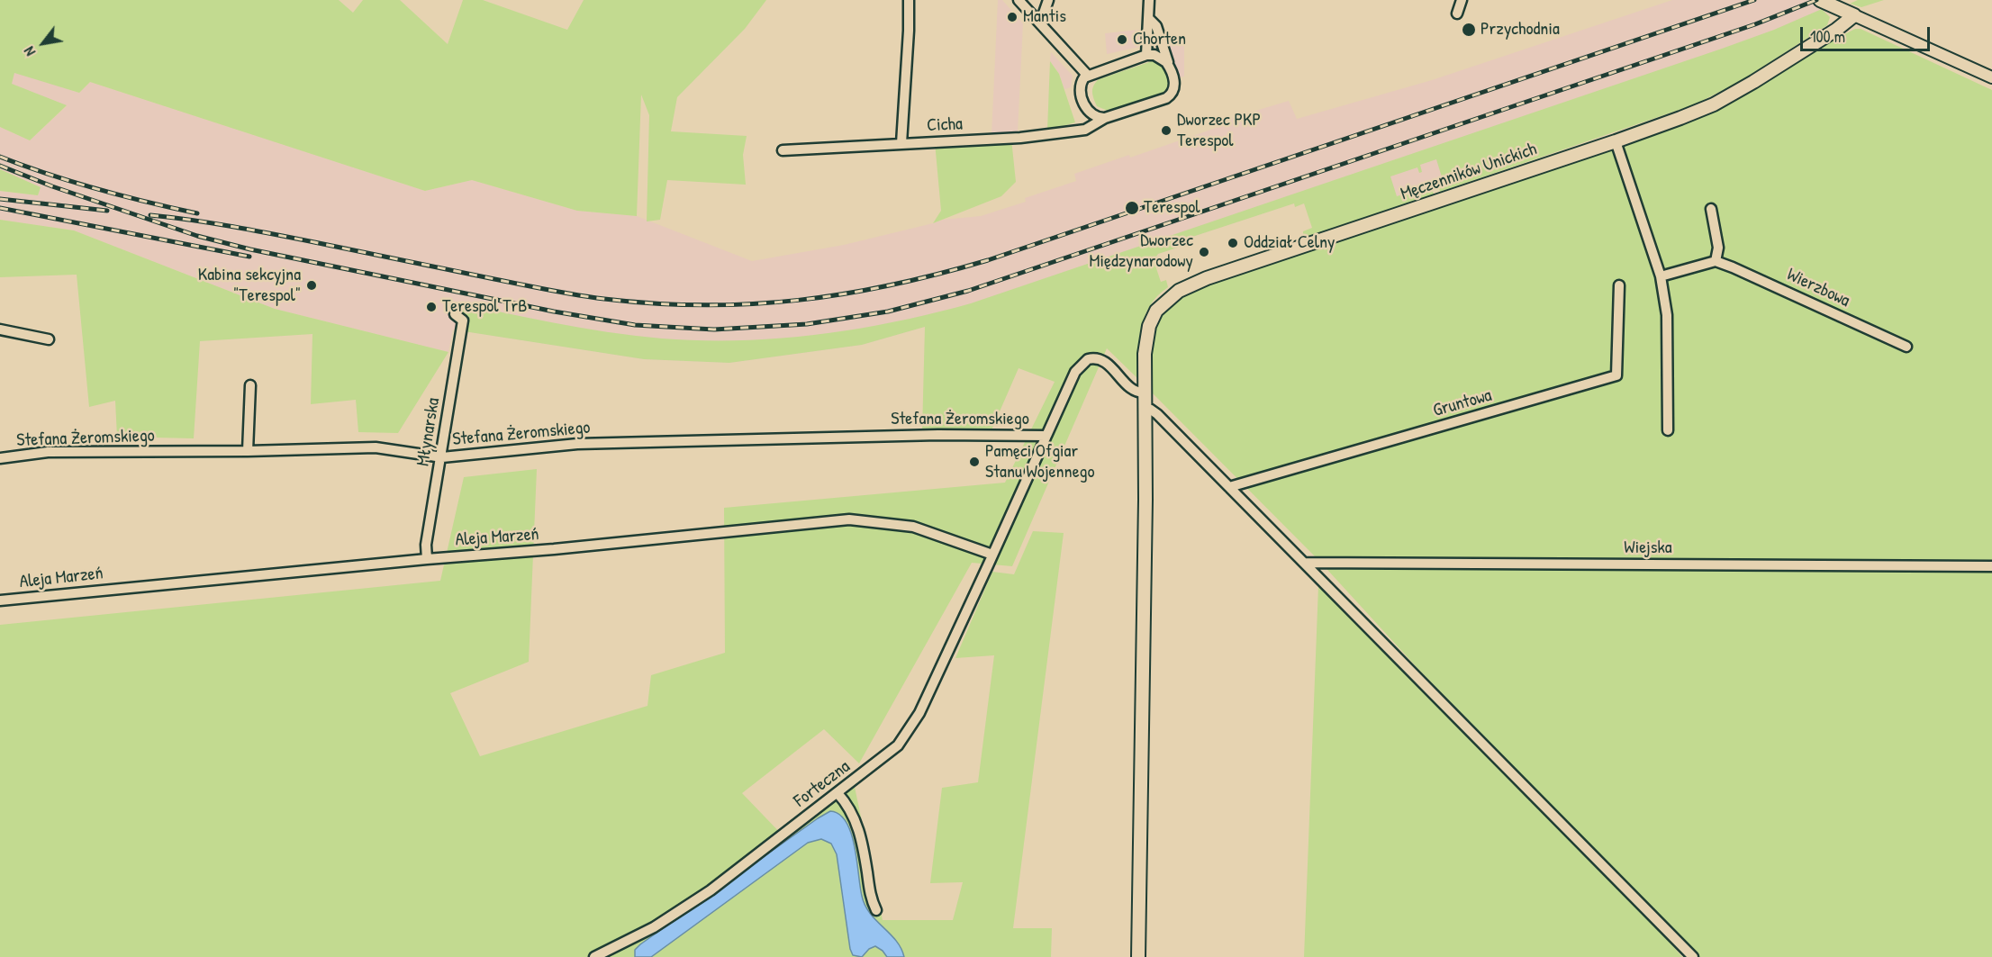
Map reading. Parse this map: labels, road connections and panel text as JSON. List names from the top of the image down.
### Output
{
  "streets": {
    "main road": ["Męczenników Unickich"],
    "street": [
      "Cicha",
      "Wierzbowa",
      "Gruntowa",
      "Stefana Żeromskiego",
      "Młynarska",
      "Aleja Marzeń",
      "Wiejska",
      "Forteczna"
    ]
  },
  "crossings": [
    ["Męczenników Unickich", "Forteczna"],
    ["Stefana Żeromskiego", "Młynarska"],
    ["Stefana Żeromskiego", "Forteczna"],
    ["Młynarska", "Aleja Marzeń"],
    ["Aleja Marzeń", "Forteczna"]
  ],
  "places": [
    "Mantis",
    "Przychodnia",
    "Chorten",
    "Dworzec PKP Terespol",
    "Terespol",
    "Oddział Celny",
    "Dworzec Międzynarodowy",
    "Kabina sekcyjna \"Terespol\"",
    "Terespol TrB",
    "Pamęci Ofgiar Stanu Wojennego"
  ],
  "scale_bar": "100 m",
  "north": "bottom left"
}
